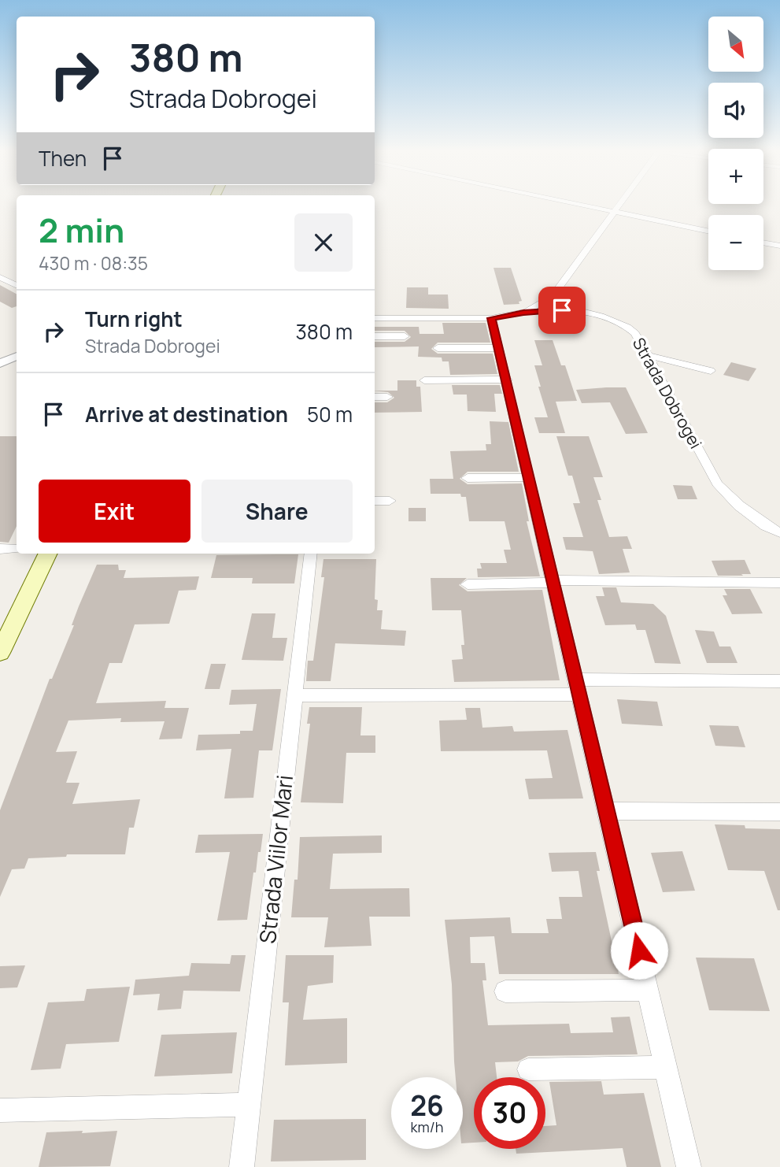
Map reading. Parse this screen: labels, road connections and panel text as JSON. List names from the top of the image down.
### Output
{
  "streets": {
    "street": ["Strada Dobrogei", "Strada Viilor Mari"]
  },
  "north": "bottom right",
  "page": {
    "map_buttons": ["+", "−"],
    "turn": ["380 m", "Strada Dobrogei"],
    "then": "Then",
    "heading": ["2 min", "430 m · 08:35"],
    "list": [
      {
        "name": "Turn right",
        "note": "Strada Dobrogei",
        "value": "380 m"
      },
      {
        "name": "Arrive at destination",
        "value": "50 m"
      }
    ],
    "buttons": ["Exit", "Share"],
    "speed": "26 km/h",
    "limit": "30"
  }
}
